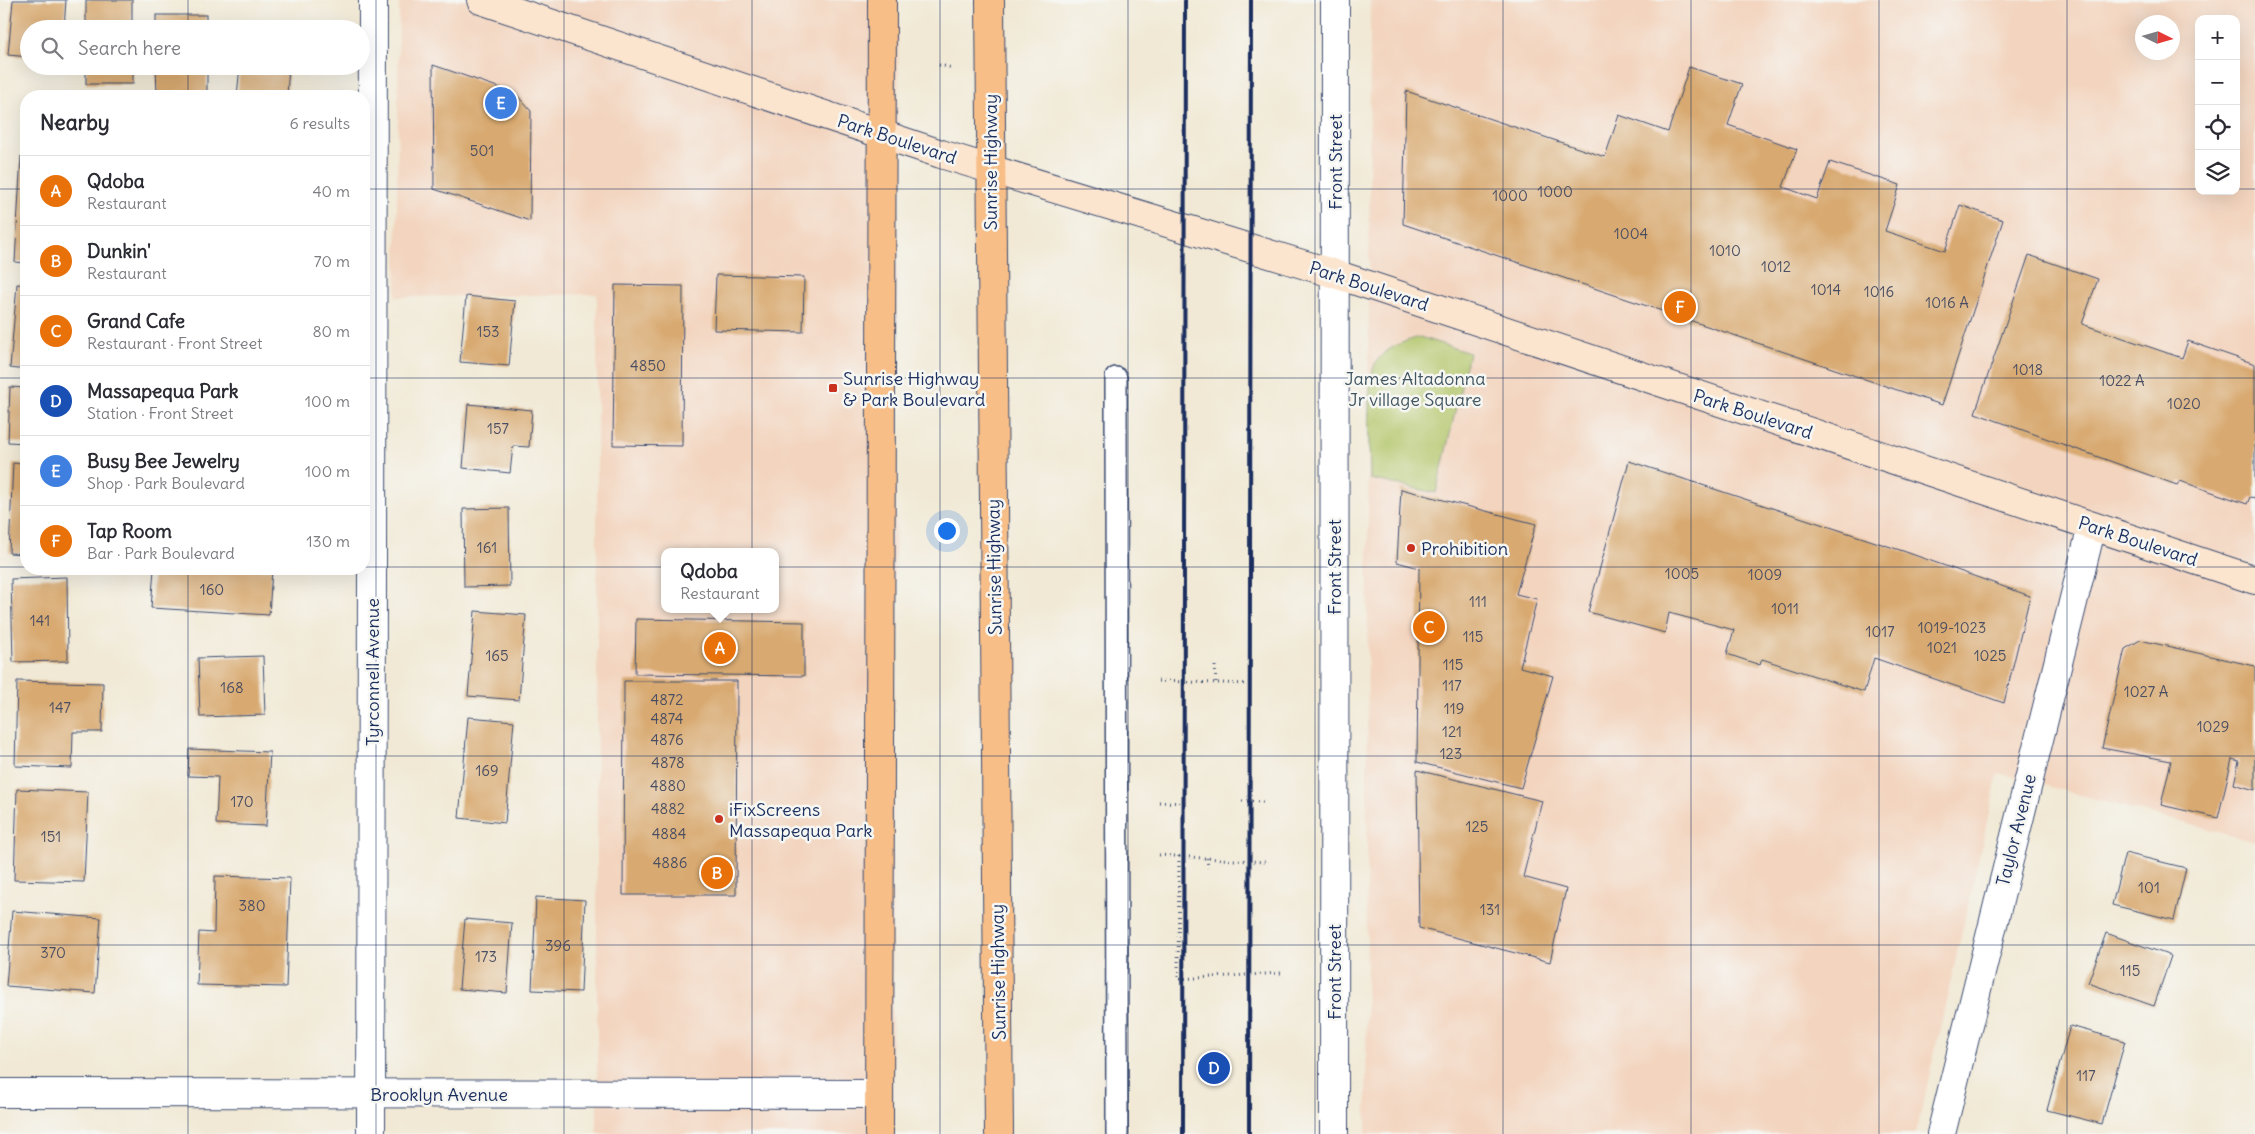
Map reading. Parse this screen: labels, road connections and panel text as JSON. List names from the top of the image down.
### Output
{
  "streets": {
    "highway": ["Sunrise Highway"],
    "main road": ["Park Boulevard"],
    "street": [
      "Front Street",
      "Tyrconnell Avenue",
      "Taylor Avenue",
      "Brooklyn Avenue"
    ]
  },
  "crossings": [
    ["Park Boulevard", "Sunrise Highway"],
    ["Park Boulevard", "Front Street"],
    ["Park Boulevard", "Taylor Avenue"],
    ["Tyrconnell Avenue", "Brooklyn Avenue"]
  ],
  "parks": ["James Altadonna Jr village Square"],
  "places": {
    "transit": ["Sunrise Highway & Park Boulevard"],
    "other": ["Prohibition", "iFixScreens Massapequa Park"]
  },
  "house_numbers": [
    "501",
    "1000",
    "1000",
    "1004",
    "1010",
    "1012",
    "1014",
    "1016",
    "1016 A",
    "153",
    "4850",
    "1018",
    "1022 A",
    "1020",
    "157",
    "161",
    "1005",
    "1009",
    "160",
    "111",
    "1011",
    "141",
    "1019-1023",
    "1017",
    "115",
    "1021",
    "165",
    "1025",
    "115",
    "117",
    "168",
    "1027 A",
    "4872",
    "147",
    "119",
    "4874",
    "1029",
    "121",
    "4876",
    "123",
    "4878",
    "169",
    "4880",
    "170",
    "4882",
    "125",
    "4884",
    "151",
    "4886",
    "101",
    "380",
    "131",
    "396",
    "370",
    "173",
    "115",
    "117"
  ],
  "north": "right",
  "page": {
    "map_buttons": ["+", "−"],
    "search": "Search here",
    "pins": [
      "E",
      "F",
      "C",
      "A",
      "B",
      "D"
    ],
    "heading": ["Nearby", "6 results"],
    "list": [
      {
        "mark": "A",
        "name": "Qdoba",
        "note": "Restaurant",
        "value": "40 m"
      },
      {
        "mark": "B",
        "name": "Dunkin'",
        "note": "Restaurant",
        "value": "70 m"
      },
      {
        "mark": "C",
        "name": "Grand Cafe",
        "note": "Restaurant · Front Street",
        "value": "80 m"
      },
      {
        "mark": "D",
        "name": "Massapequa Park",
        "note": "Station · Front Street",
        "value": "100 m"
      },
      {
        "mark": "E",
        "name": "Busy Bee Jewelry",
        "note": "Shop · Park Boulevard",
        "value": "100 m"
      },
      {
        "mark": "F",
        "name": "Tap Room",
        "note": "Bar · Park Boulevard",
        "value": "130 m"
      }
    ],
    "popup": ["Qdoba", "Restaurant"]
  }
}
